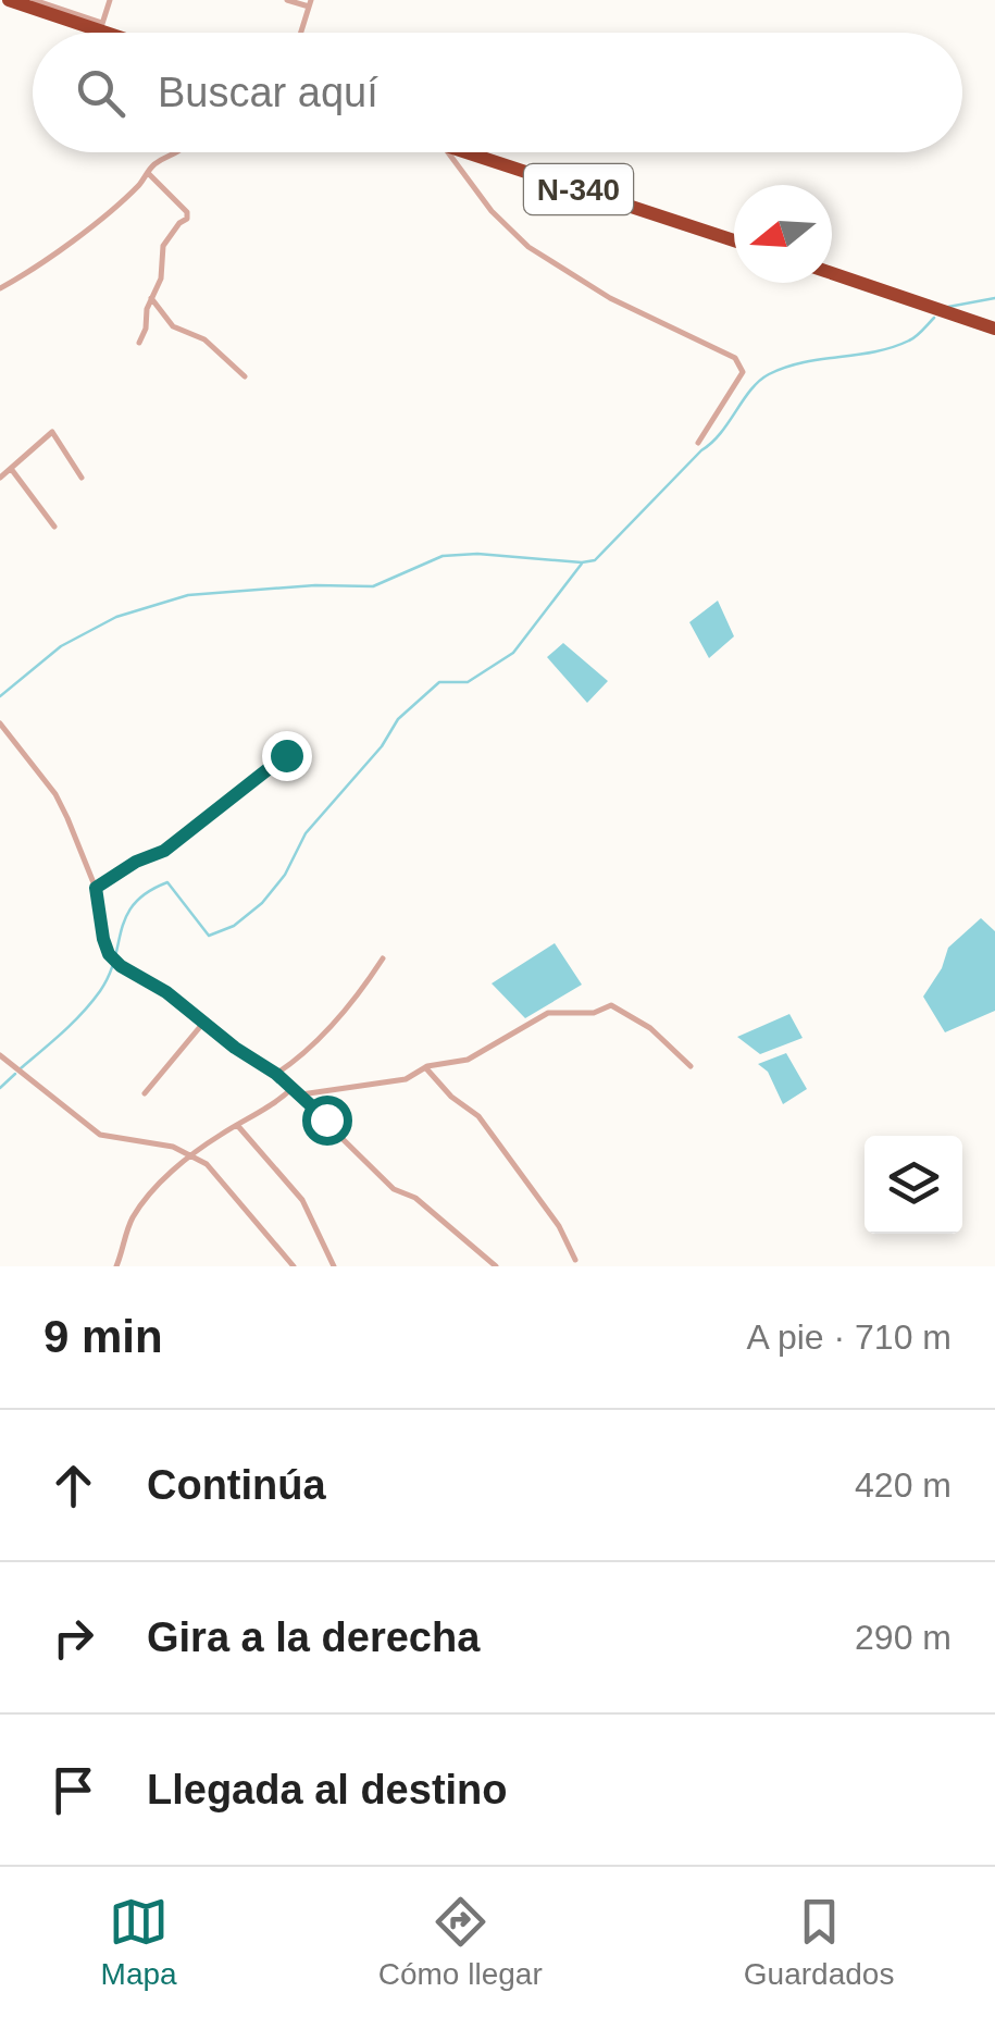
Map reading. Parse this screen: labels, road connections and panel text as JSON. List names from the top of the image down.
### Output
{
  "streets": {
    "highway": ["N-340"]
  },
  "north": "left",
  "page": {
    "search": "Buscar aquí",
    "heading": ["9 min", "A pie · 710 m"],
    "list": [
      ["Continúa", "420 m"],
      ["Gira a la derecha", "290 m"],
      "Llegada al destino"
    ],
    "nav": ["Mapa", "Cómo llegar", "Guardados"]
  }
}
